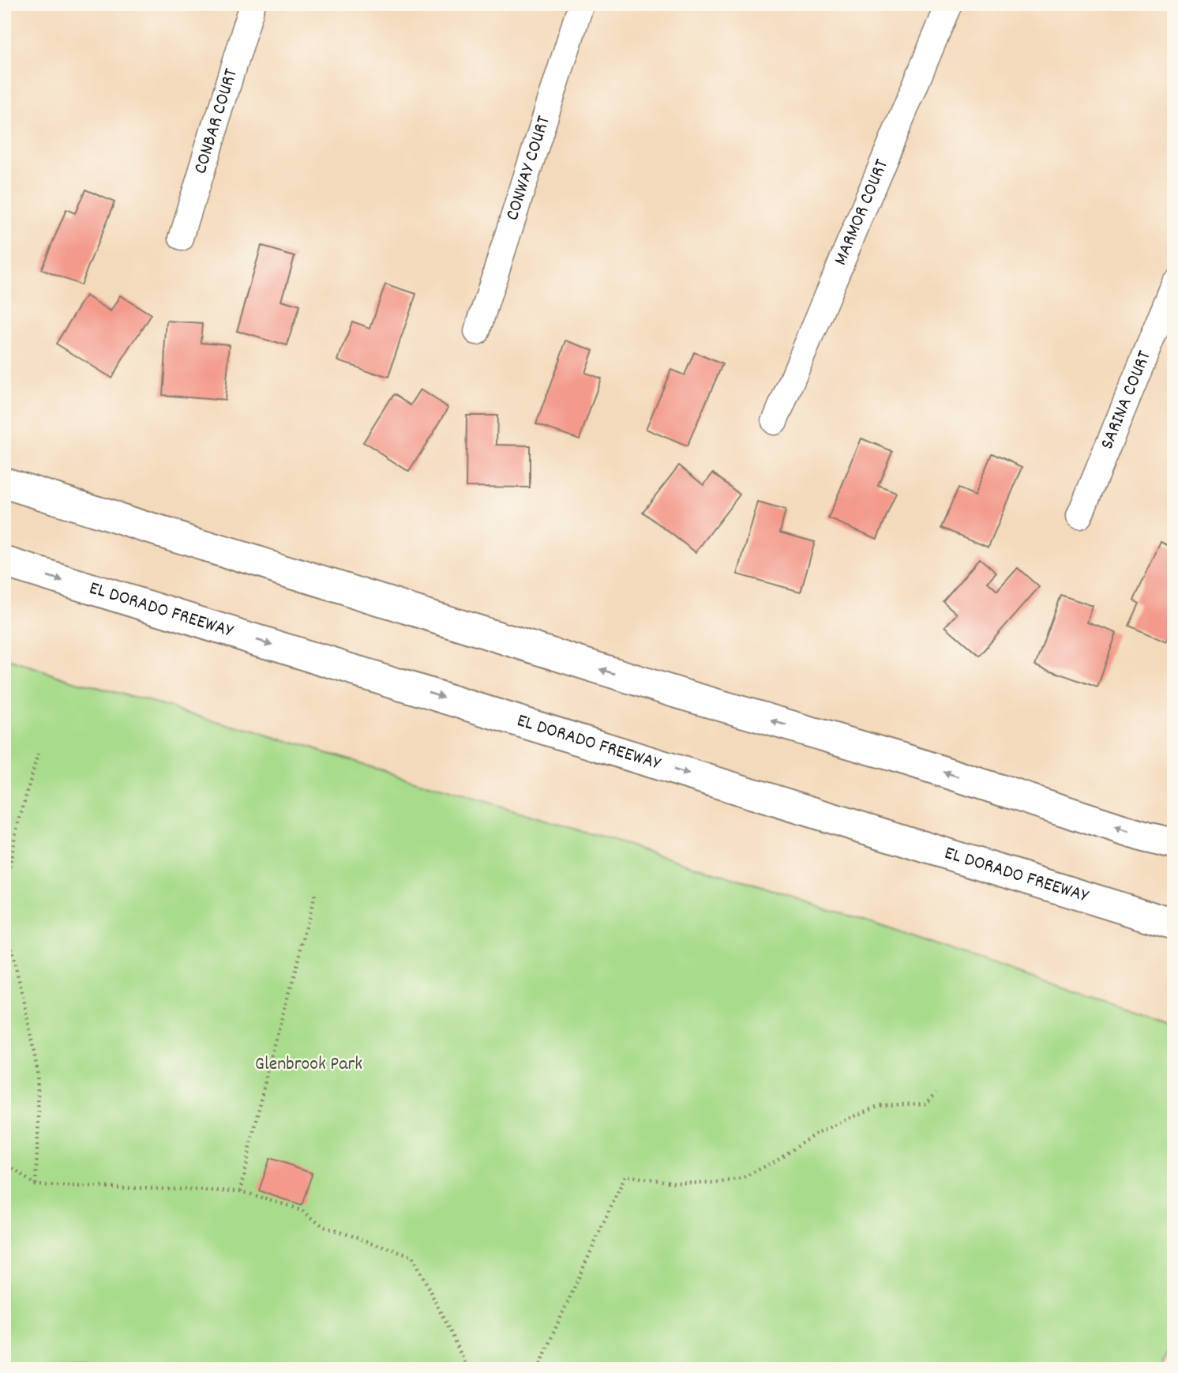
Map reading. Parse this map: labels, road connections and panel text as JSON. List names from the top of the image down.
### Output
{
  "streets": {
    "highway": ["EL DORADO FREEWAY"],
    "street": [
      "CONBAR COURT",
      "CONWAY COURT",
      "MARMOR COURT",
      "SARINA COURT"
    ]
  },
  "parks": ["Glenbrook Park"]
}
